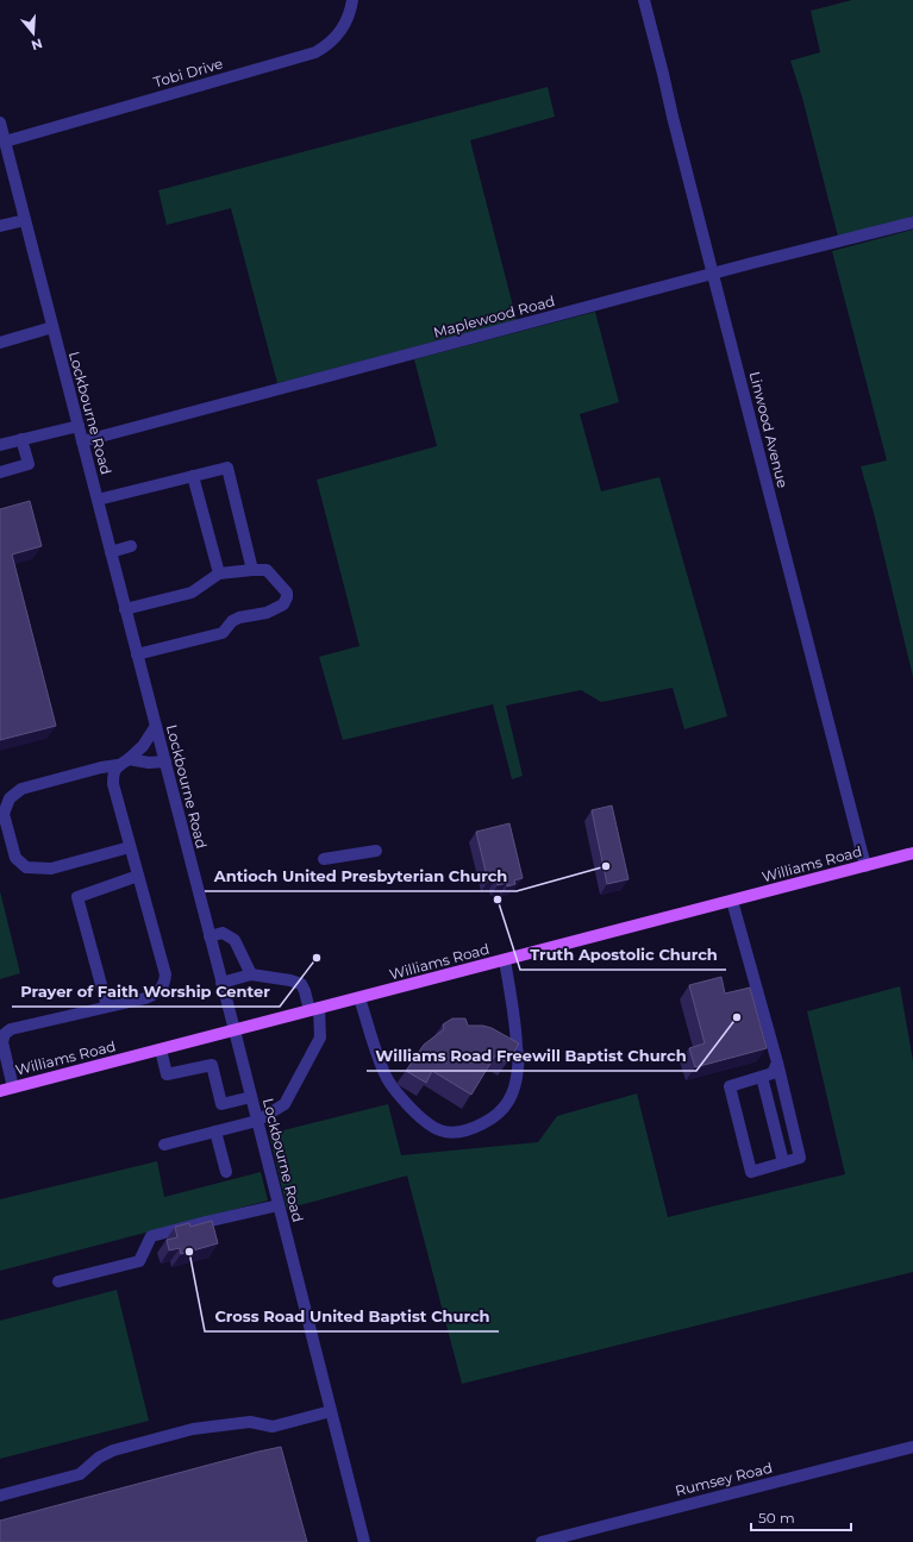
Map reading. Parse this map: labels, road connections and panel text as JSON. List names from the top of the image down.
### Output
{
  "streets": {
    "main road": ["Williams Road"],
    "street": [
      "Tobi Drive",
      "Maplewood Road",
      "Lockbourne Road",
      "Linwood Avenue",
      "Rumsey Road"
    ]
  },
  "crossings": [
    ["Tobi Drive", "Lockbourne Road"],
    ["Maplewood Road", "Lockbourne Road"],
    ["Maplewood Road", "Linwood Avenue"],
    ["Lockbourne Road", "Williams Road"],
    ["Linwood Avenue", "Williams Road"]
  ],
  "places": [
    "Antioch United Presbyterian Church",
    "Truth Apostolic Church",
    "Prayer of Faith Worship Center",
    "Williams Road Freewill Baptist Church",
    "Cross Road United Baptist Church"
  ],
  "scale_bar": "50 m",
  "north": "bottom"
}
